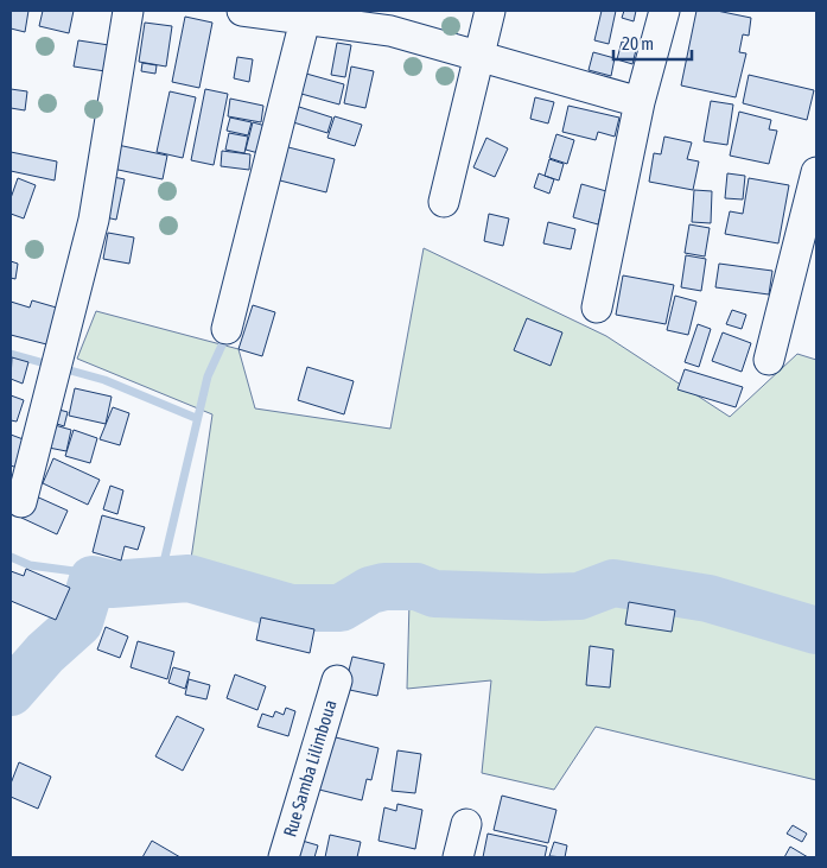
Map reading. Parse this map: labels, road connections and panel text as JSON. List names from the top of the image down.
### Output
{
  "streets": {
    "street": ["Rue Samba Lilimboua"]
  },
  "scale_bar": "20 m"
}
